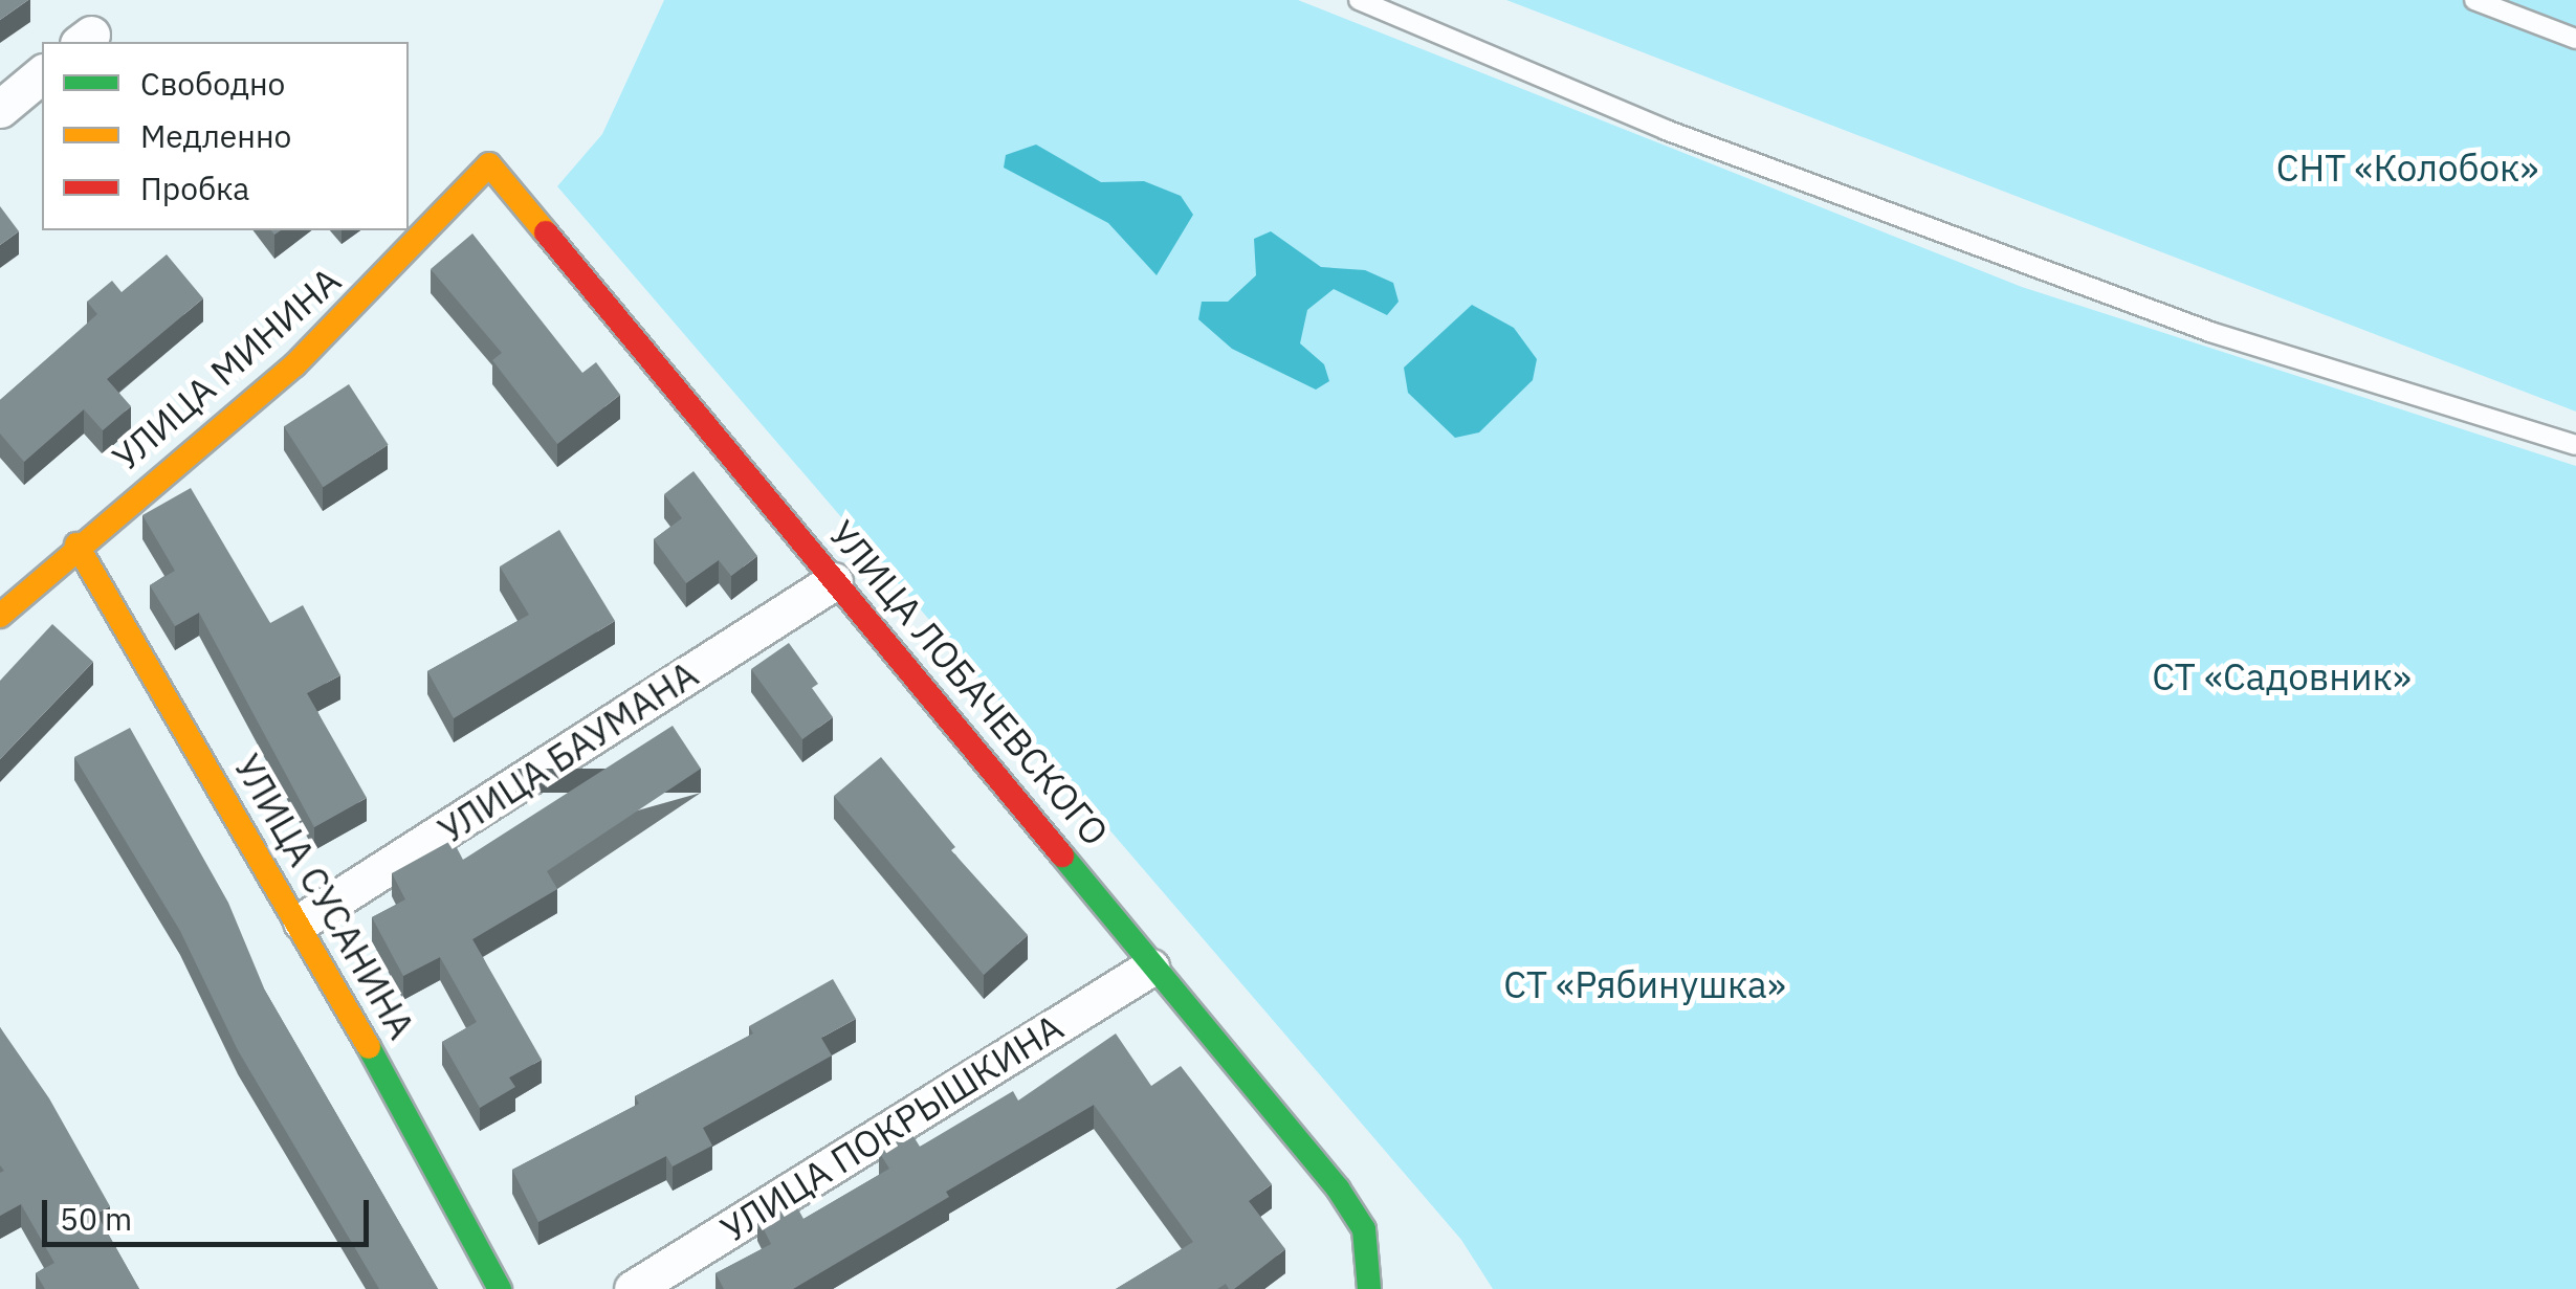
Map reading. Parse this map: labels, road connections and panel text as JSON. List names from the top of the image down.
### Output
{
  "streets": {
    "street": [
      "УЛИЦА МИНИНА",
      "УЛИЦА ЛОБАЧЕВСКОГО",
      "УЛИЦА БАУМАНА",
      "УЛИЦА СУСАНИНА",
      "УЛИЦА ПОКРЫШКИНА"
    ]
  },
  "crossings": [
    ["УЛИЦА МИНИНА", "УЛИЦА ЛОБАЧЕВСКОГО"],
    ["УЛИЦА МИНИНА", "УЛИЦА СУСАНИНА"],
    ["УЛИЦА ЛОБАЧЕВСКОГО", "УЛИЦА БАУМАНА"],
    ["УЛИЦА ЛОБАЧЕВСКОГО", "УЛИЦА ПОКРЫШКИНА"],
    ["УЛИЦА БАУМАНА", "УЛИЦА СУСАНИНА"]
  ],
  "parks": ["СНТ «Колобок»", "СТ «Садовник»", "СТ «Рябинушка»"],
  "legend": ["Свободно", "Медленно", "Пробка"],
  "scale_bar": "50 m"
}
